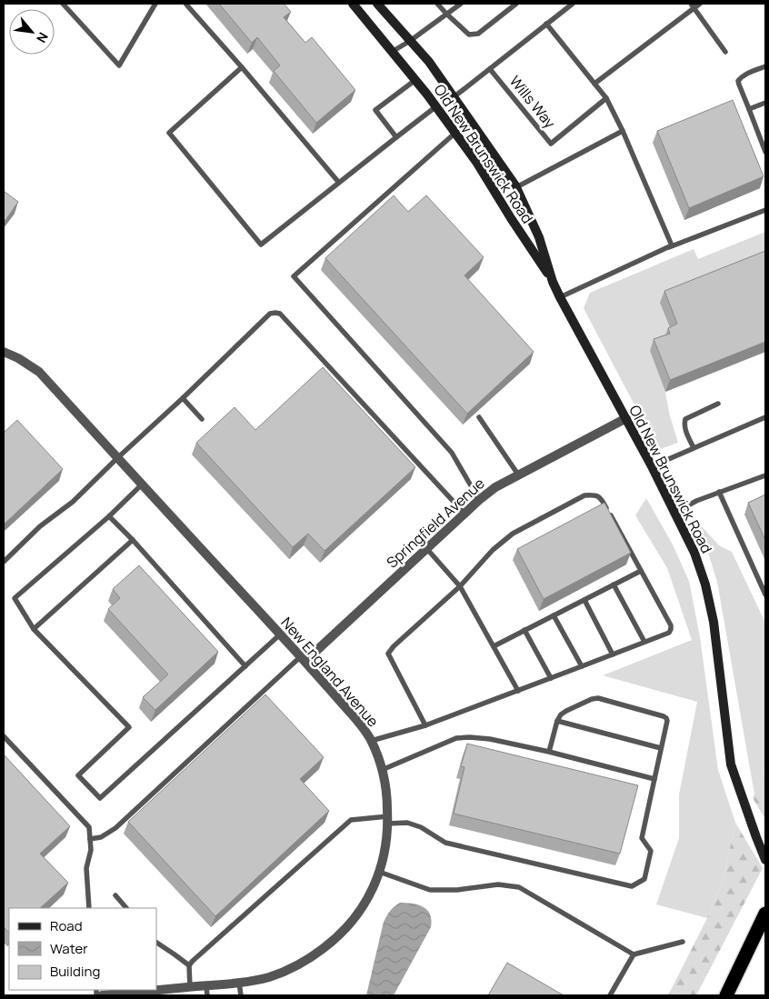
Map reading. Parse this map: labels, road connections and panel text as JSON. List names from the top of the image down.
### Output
{
  "streets": {
    "main road": ["Old New Brunswick Road"],
    "street": ["Springfield Avenue", "New England Avenue"],
    "lane": ["Wills Way"]
  },
  "crossings": [
    ["Wills Way", "Old New Brunswick Road"],
    ["Old New Brunswick Road", "Springfield Avenue"],
    ["Springfield Avenue", "New England Avenue"]
  ],
  "legend": ["Road", "Water", "Building"],
  "north": "bottom right"
}
